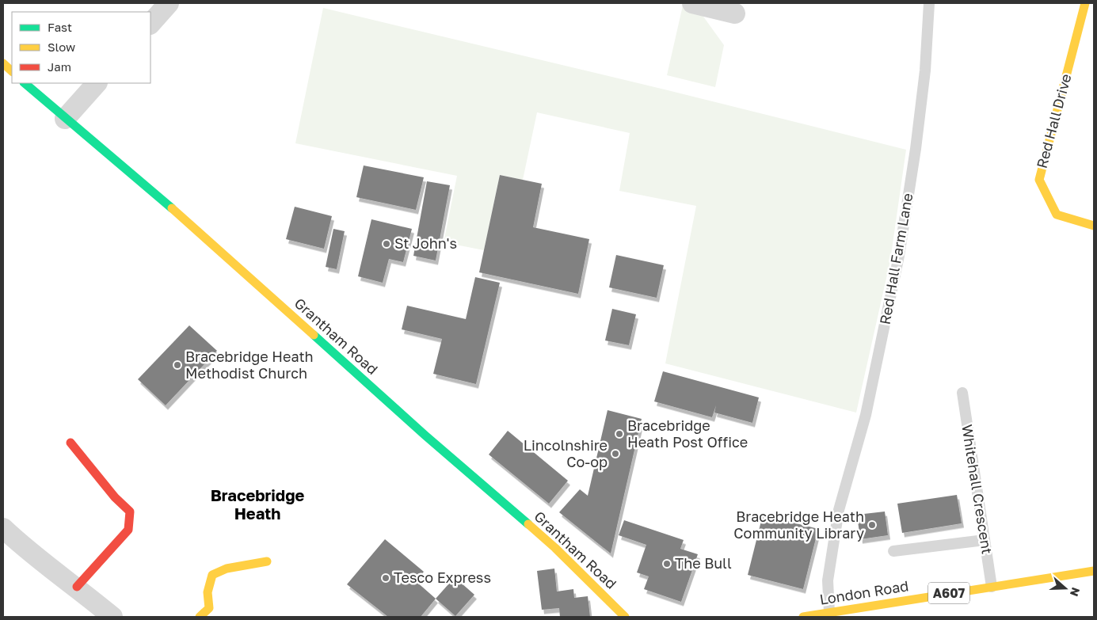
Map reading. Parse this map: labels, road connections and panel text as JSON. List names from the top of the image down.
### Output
{
  "streets": {
    "main road": [
      "Red Hall Drive",
      "Grantham Road",
      "London Road",
      "A607"
    ],
    "lane": ["Red Hall Farm Lane", "Whitehall Crescent"]
  },
  "crossings": [
    ["Red Hall Farm Lane", "London Road"],
    ["Whitehall Crescent", "London Road"]
  ],
  "districts": ["Bracebridge Heath"],
  "places": [
    "St John's",
    "Bracebridge Heath Methodist Church",
    "Bracebridge Heath Post Office",
    "Lincolnshire Co-op",
    "Bracebridge Heath Community Library",
    "The Bull",
    "Tesco Express"
  ],
  "legend": ["Fast", "Slow", "Jam"],
  "north": "right"
}
